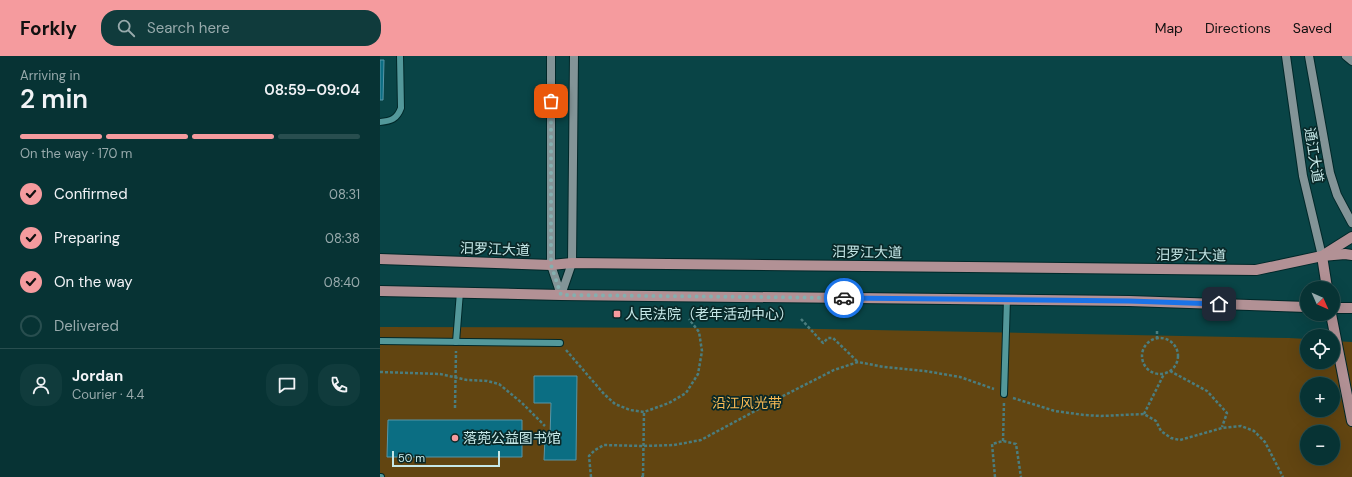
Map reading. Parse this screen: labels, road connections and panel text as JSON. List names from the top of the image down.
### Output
{
  "streets": {
    "main road": ["通江大道", "汨罗江大道"]
  },
  "crossings": [
    ["通江大道", "汨罗江大道"]
  ],
  "parks": ["沿江风光带"],
  "places": {
    "transit": ["人民法院（老年活动中心）"],
    "other": ["落蔸公益图书馆"]
  },
  "scale_bar": "50 m",
  "north": "bottom right",
  "page": {
    "header": "Forkly",
    "search": "Search here",
    "nav": ["Map", "Directions", "Saved"],
    "heading": ["2 min", "Arriving in", "08:59–09:04"],
    "panel": ["Jordan", "Courier · 4.4"],
    "bar": "On the way · 170 m",
    "list": [
      ["Confirmed", "08:31"],
      ["Preparing", "08:38"],
      ["On the way", "08:40"],
      "Delivered"
    ],
    "map_buttons": ["+", "−"],
    "scale": "50 m"
  }
}
